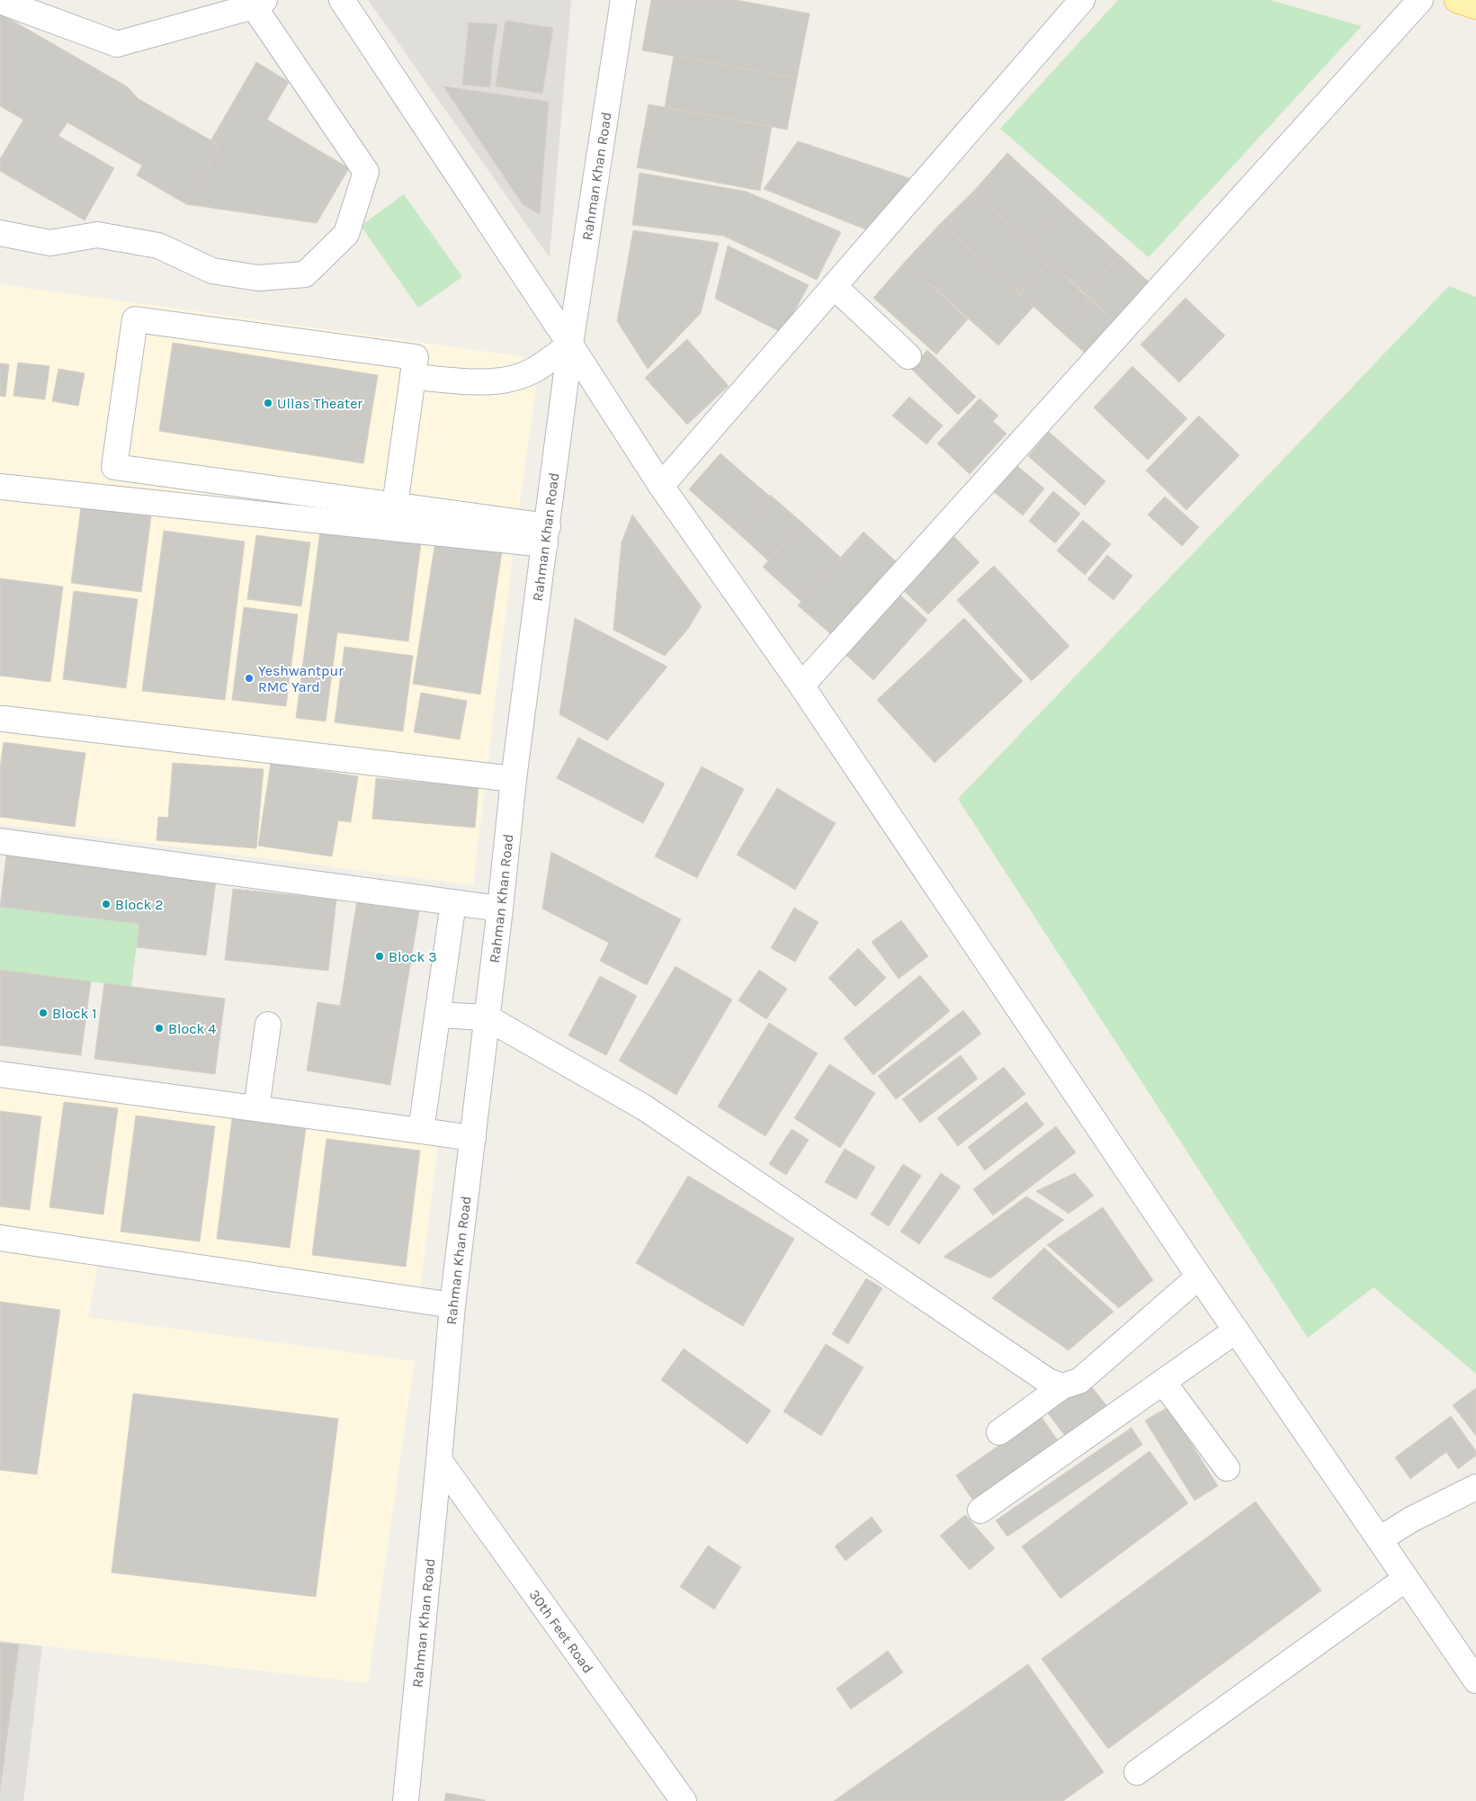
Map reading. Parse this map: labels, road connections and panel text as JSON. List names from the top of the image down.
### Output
{
  "streets": {
    "street": ["Rahman Khan Road", "30th Feet Road"]
  },
  "crossings": [
    ["Rahman Khan Road", "30th Feet Road"]
  ],
  "places": [
    "Ullas Theater",
    "Yeshwantpur RMC Yard",
    "Block 2",
    "Block 3",
    "Block 1",
    "Block 4"
  ]
}
